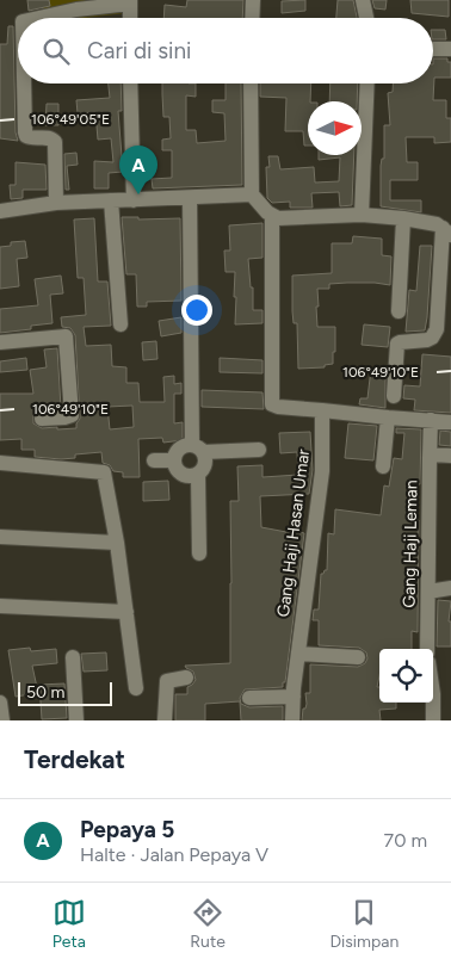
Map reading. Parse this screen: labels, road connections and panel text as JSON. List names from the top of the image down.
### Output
{
  "streets": {
    "street": ["Gang Haji Hasan Umar", "Gang Haji Leman"]
  },
  "scale_bar": "50 m",
  "north": "right",
  "page": {
    "search": "Cari di sini",
    "pins": "A",
    "scale": "50 m",
    "heading": "Terdekat",
    "list": [
      {
        "mark": "A",
        "name": "Pepaya 5",
        "note": "Halte · Jalan Pepaya V",
        "value": "70 m"
      }
    ],
    "nav": ["Peta", "Rute", "Disimpan"]
  },
  "coordinates": ["106°49'05\"E", "106°49'10\"E"]
}
